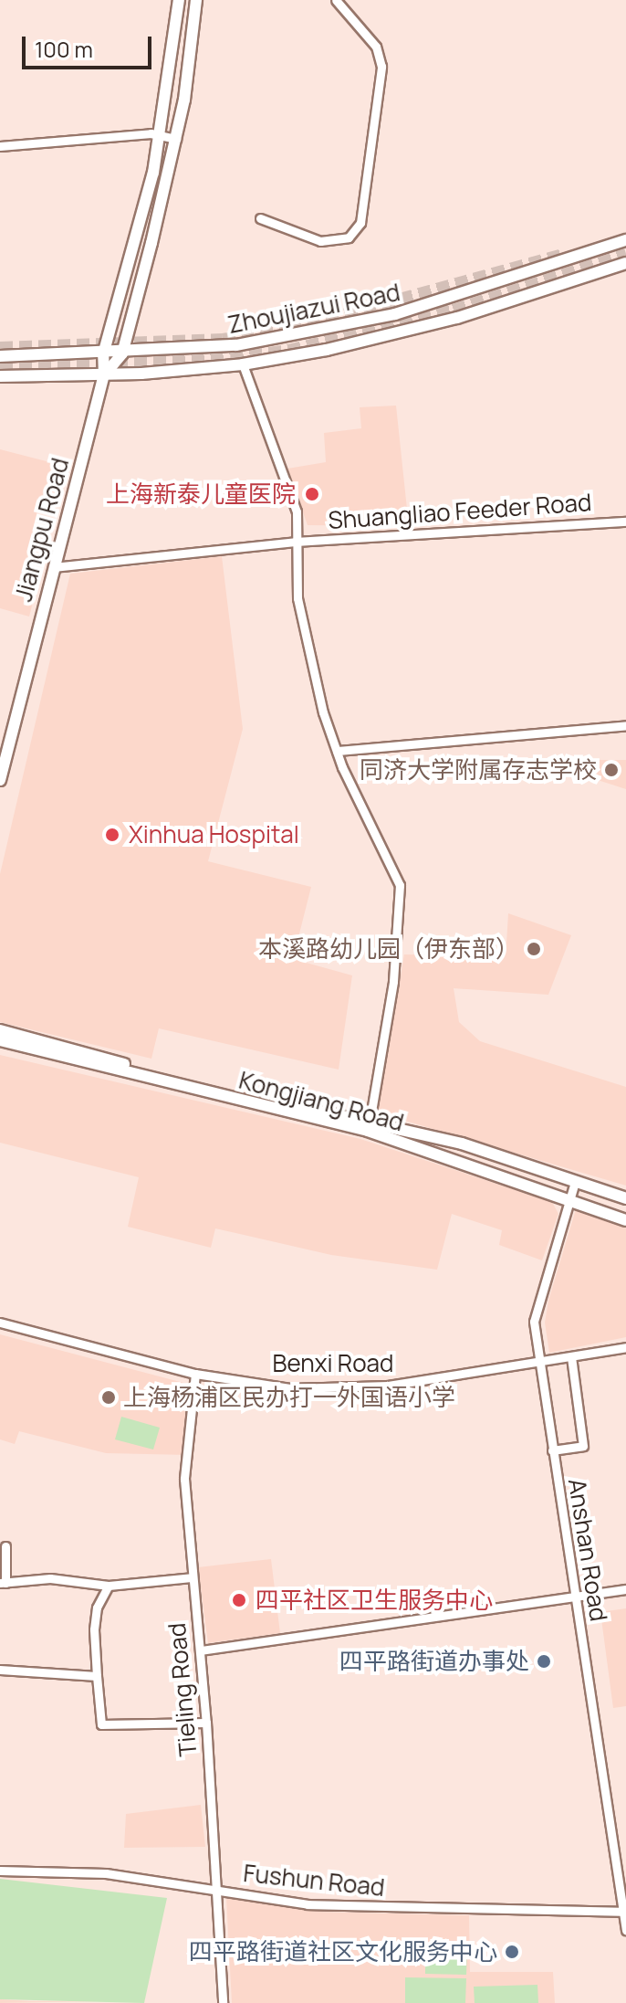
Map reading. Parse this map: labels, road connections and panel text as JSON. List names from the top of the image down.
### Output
{
  "streets": {
    "main road": ["Zhoujiazui Road", "Jiangpu Road", "Kongjiang Road"],
    "street": [
      "Shuangliao Feeder Road",
      "Benxi Road",
      "Anshan Road",
      "Tieling Road",
      "Fushun Road"
    ]
  },
  "crossings": [
    ["Zhoujiazui Road", "Jiangpu Road"],
    ["Shuangliao Feeder Road", "Jiangpu Road"],
    ["Kongjiang Road", "Anshan Road"],
    ["Benxi Road", "Anshan Road"],
    ["Benxi Road", "Tieling Road"],
    ["Anshan Road", "Fushun Road"],
    ["Tieling Road", "Fushun Road"]
  ],
  "places": [
    "上海新泰儿童医院",
    "同济大学附属存志学校",
    "Xinhua Hospital",
    "本溪路幼儿园（伊东部）",
    "‌上海杨浦区民办打一外国语小学",
    "四平社区卫生服务中心",
    "四平路街道办事处",
    "四平路街道社区文化服务中心"
  ],
  "scale_bar": "100 m"
}
